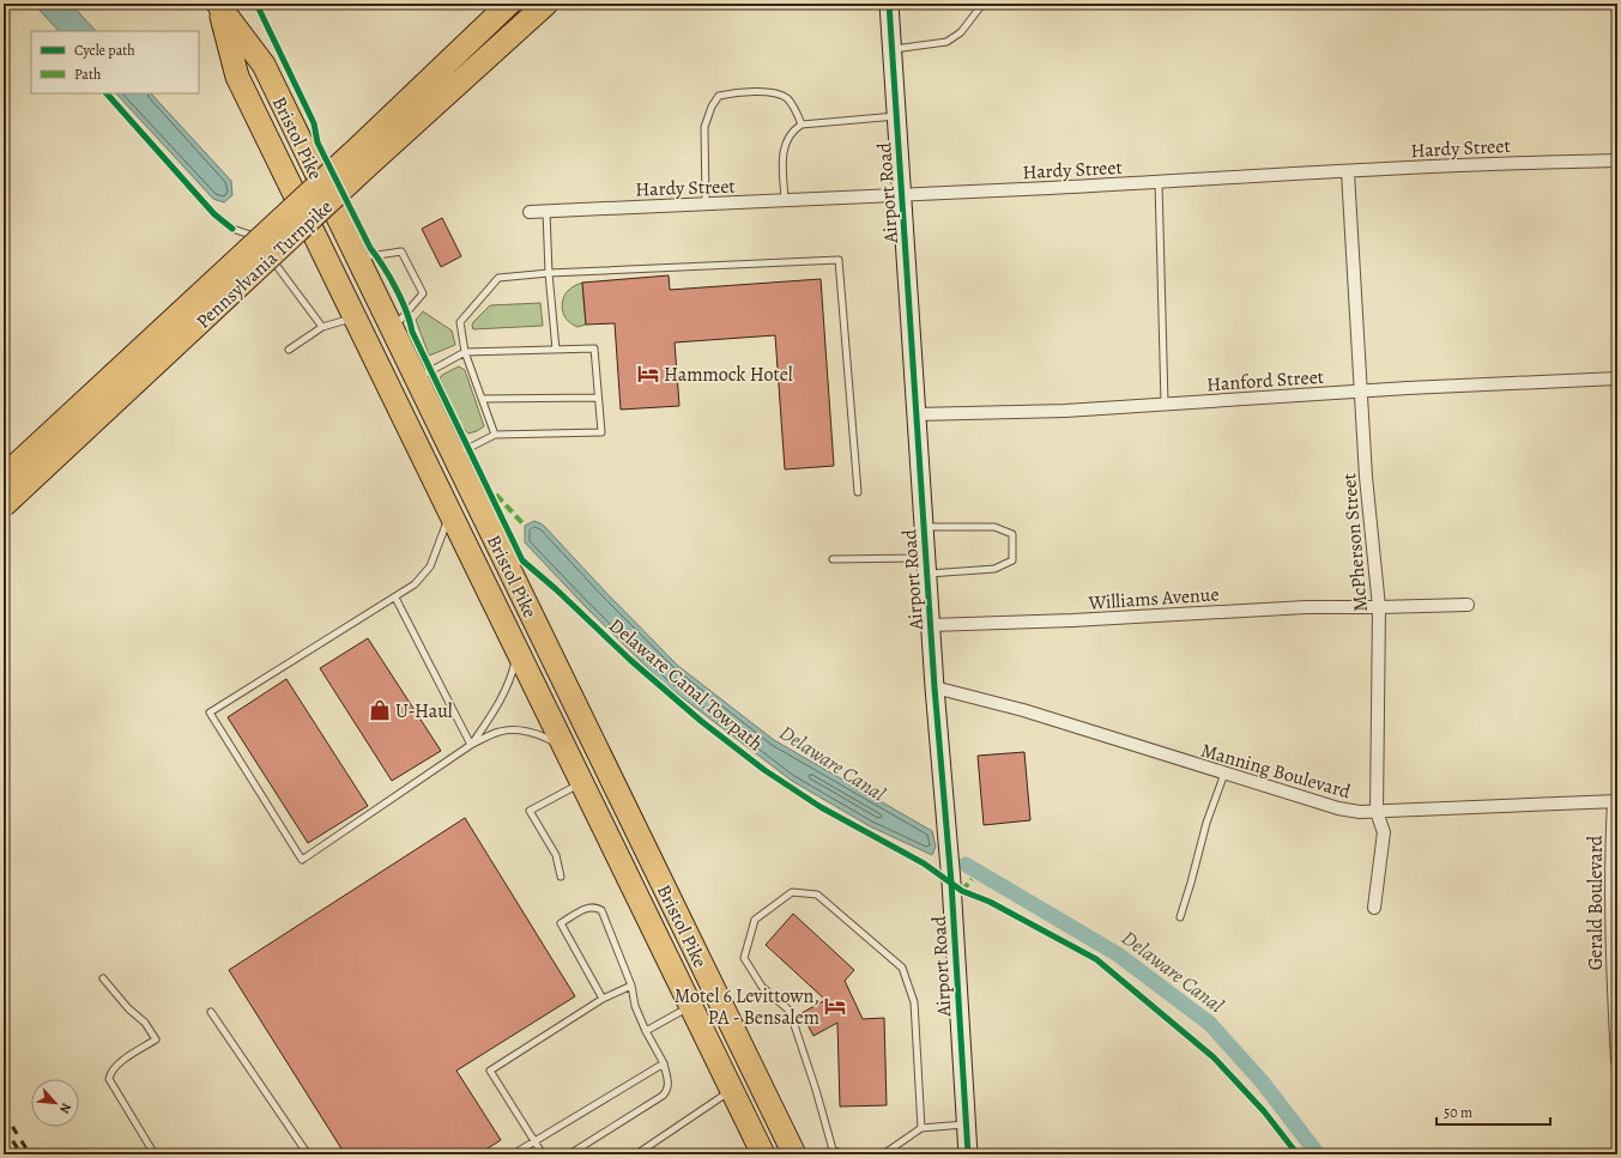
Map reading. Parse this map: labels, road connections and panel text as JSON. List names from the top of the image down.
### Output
{
  "streets": {
    "highway": ["Bristol Pike", "Pennsylvania Turnpike"],
    "street": [
      "Hardy Street",
      "Airport Road",
      "Hanford Street",
      "McPherson Street",
      "Williams Avenue",
      "Manning Boulevard",
      "Gerald Boulevard"
    ],
    "cycle path": ["Delaware Canal Towpath"]
  },
  "crossings": [
    ["Hardy Street", "Airport Road"],
    ["Hardy Street", "McPherson Street"],
    ["Airport Road", "Hanford Street"],
    ["Airport Road", "Williams Avenue"],
    ["Airport Road", "Manning Boulevard"],
    ["Hanford Street", "McPherson Street"],
    ["McPherson Street", "Williams Avenue"],
    ["McPherson Street", "Manning Boulevard"],
    ["Manning Boulevard", "Gerald Boulevard"]
  ],
  "water": ["Delaware Canal"],
  "places": {
    "hotel": ["Hammock Hotel", "Motel 6 Levittown, PA - Bensalem"],
    "shop": ["U-Haul"]
  },
  "legend": ["Cycle path", "Path"],
  "scale_bar": "50 m",
  "north": "bottom right"
}
